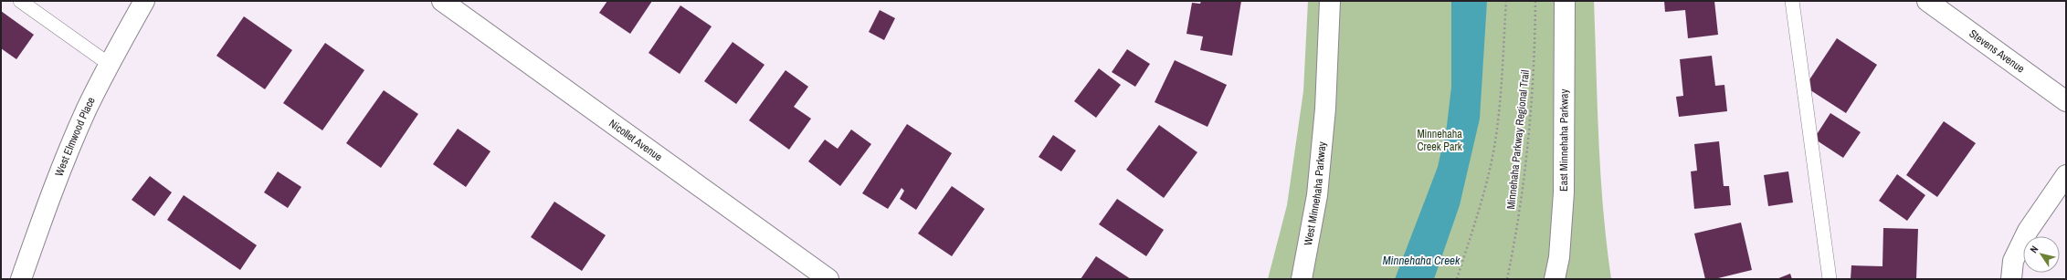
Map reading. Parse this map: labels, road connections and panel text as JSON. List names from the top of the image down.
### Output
{
  "streets": {
    "street": [
      "Stevens Avenue",
      "West Elmwood Place",
      "Nicollet Avenue",
      "East Minnehaha Parkway",
      "West Minnehaha Parkway"
    ],
    "path": ["Minnehaha Parkway Regional Trail"]
  },
  "water": ["Minnehaha Creek"],
  "parks": ["Minnehaha Creek Park"],
  "north": "top left"
}
